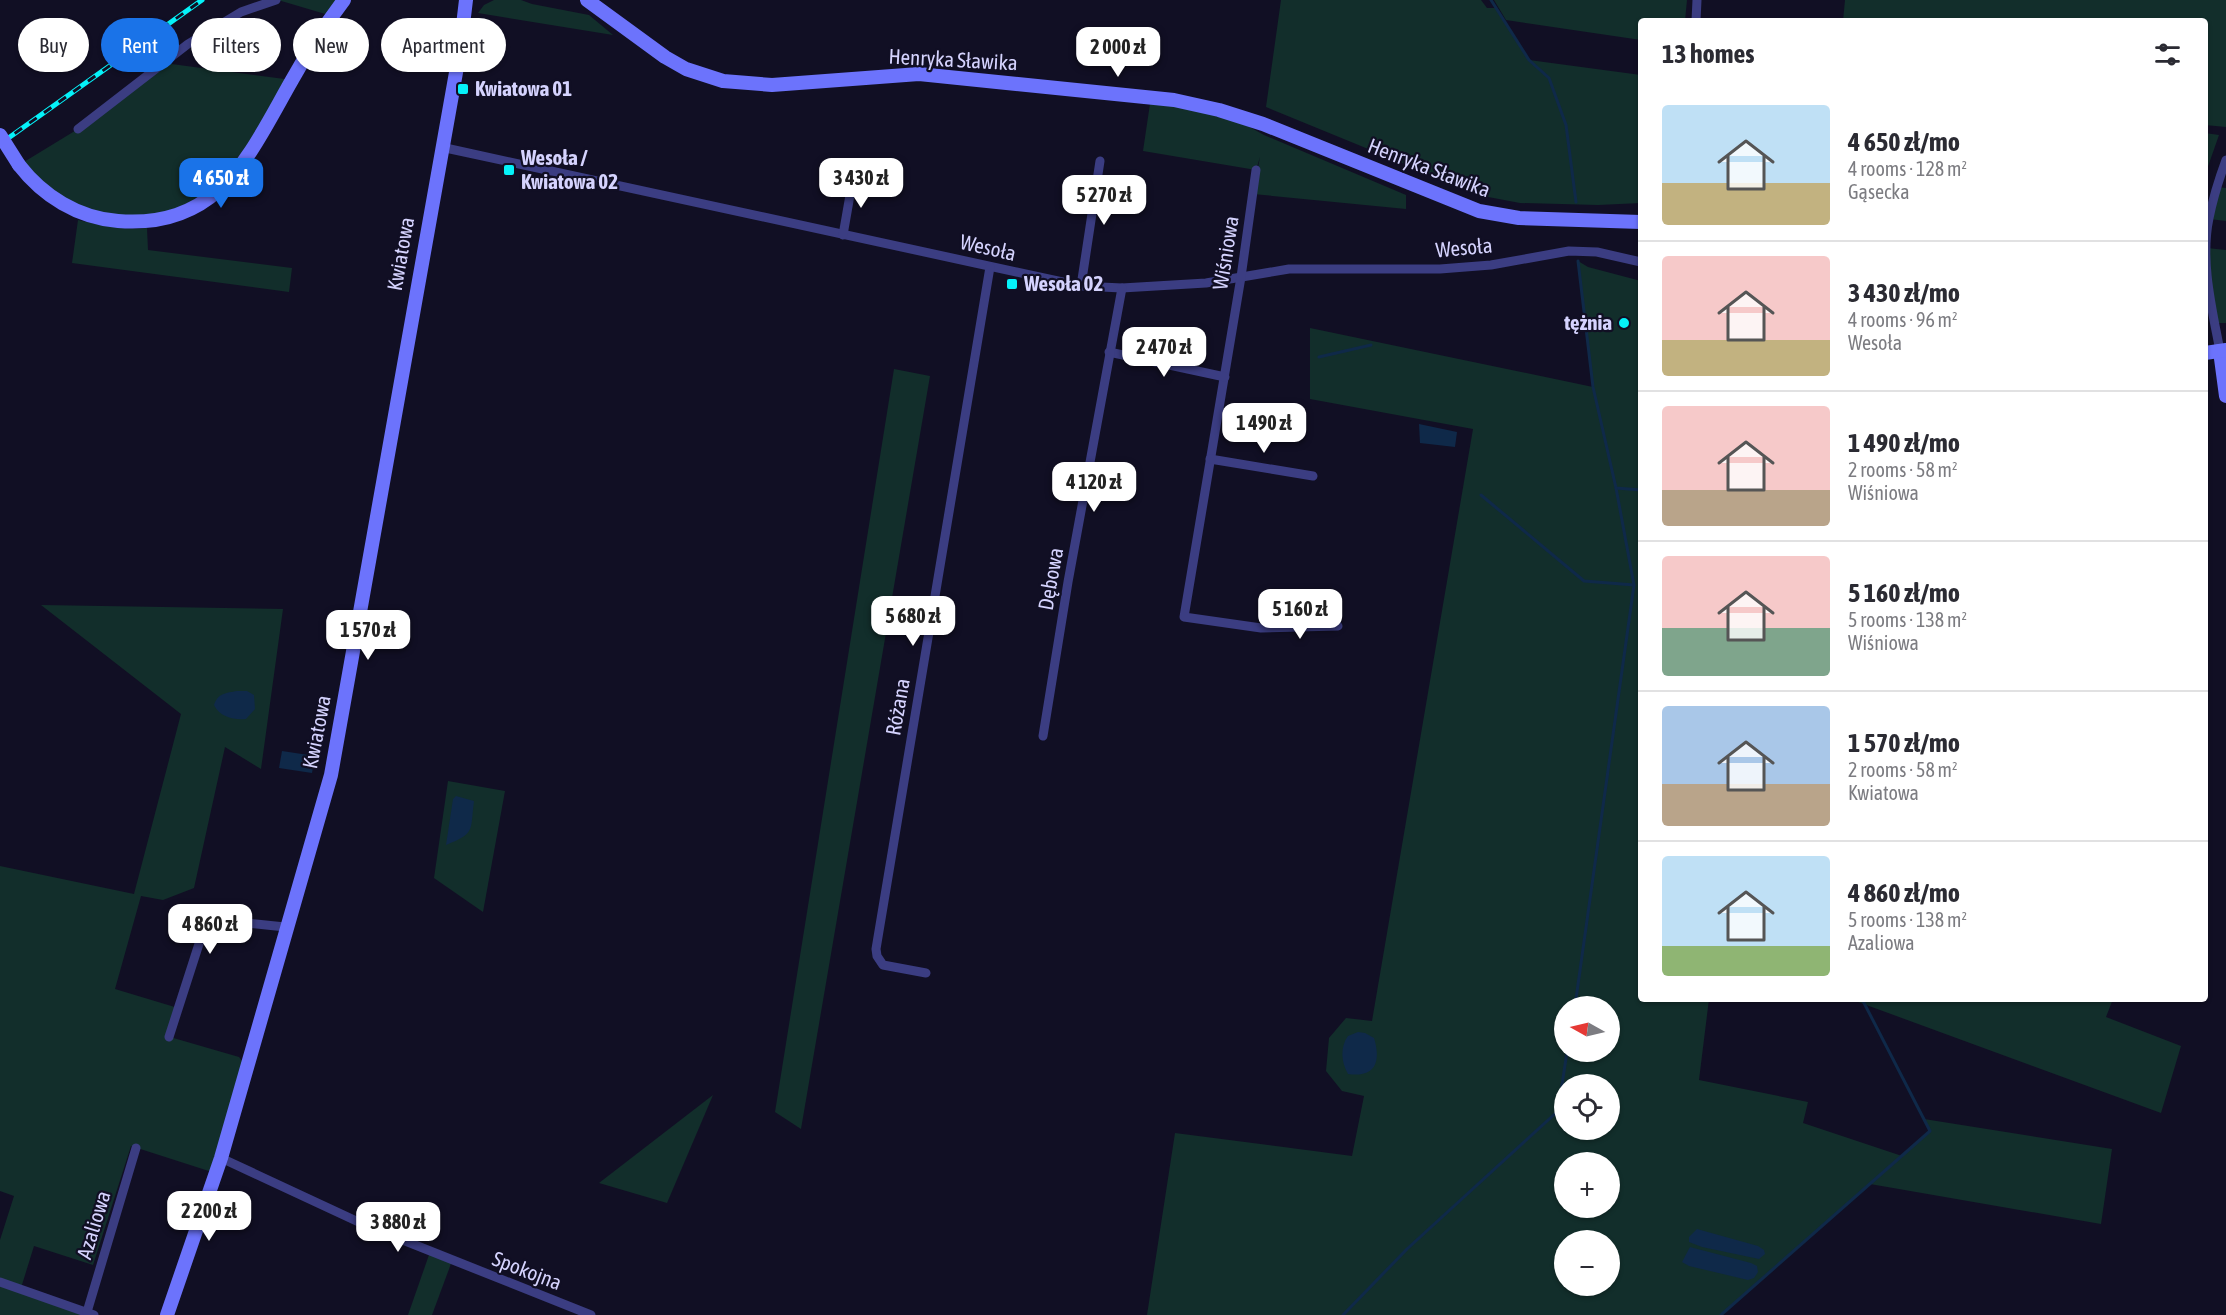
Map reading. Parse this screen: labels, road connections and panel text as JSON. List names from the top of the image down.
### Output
{
  "streets": {
    "main road": ["Henryka Sławika", "Kwiatowa"],
    "street": [
      "Wesoła",
      "Wiśniowa",
      "Dębowa",
      "Różana",
      "Azaliowa",
      "Spokojna"
    ]
  },
  "crossings": [
    ["Wesoła", "Wiśniowa"],
    ["Wesoła", "Kwiatowa"],
    ["Wesoła", "Dębowa"],
    ["Wesoła", "Różana"],
    ["Kwiatowa", "Spokojna"]
  ],
  "places": {
    "transit": ["Kwiatowa 01", "Wesoła / Kwiatowa 02", "Wesoła 02"],
    "other": ["tężnia"]
  },
  "north": "left",
  "page": {
    "chip": [
      "Buy",
      "Rent",
      "Filters",
      "New",
      "Apartment"
    ],
    "heading": "13 homes",
    "price": [
      "2 000 zł",
      "4 650 zł",
      "3 430 zł",
      "5 270 zł",
      "2 470 zł",
      "1 490 zł",
      "4 120 zł",
      "5 160 zł",
      "5 680 zł",
      "1 570 zł",
      "4 860 zł",
      "2 200 zł",
      "3 880 zł"
    ],
    "list": [
      {
        "name": "4 650 zł/mo",
        "note": "4 rooms · 128 m² · Gąsecka"
      },
      {
        "name": "3 430 zł/mo",
        "note": "4 rooms · 96 m² · Wesoła"
      },
      {
        "name": "1 490 zł/mo",
        "note": "2 rooms · 58 m² · Wiśniowa"
      },
      {
        "name": "5 160 zł/mo",
        "note": "5 rooms · 138 m² · Wiśniowa"
      },
      {
        "name": "1 570 zł/mo",
        "note": "2 rooms · 58 m² · Kwiatowa"
      },
      {
        "name": "4 860 zł/mo",
        "note": "5 rooms · 138 m² · Azaliowa"
      }
    ],
    "map_buttons": ["+", "−"]
  }
}
